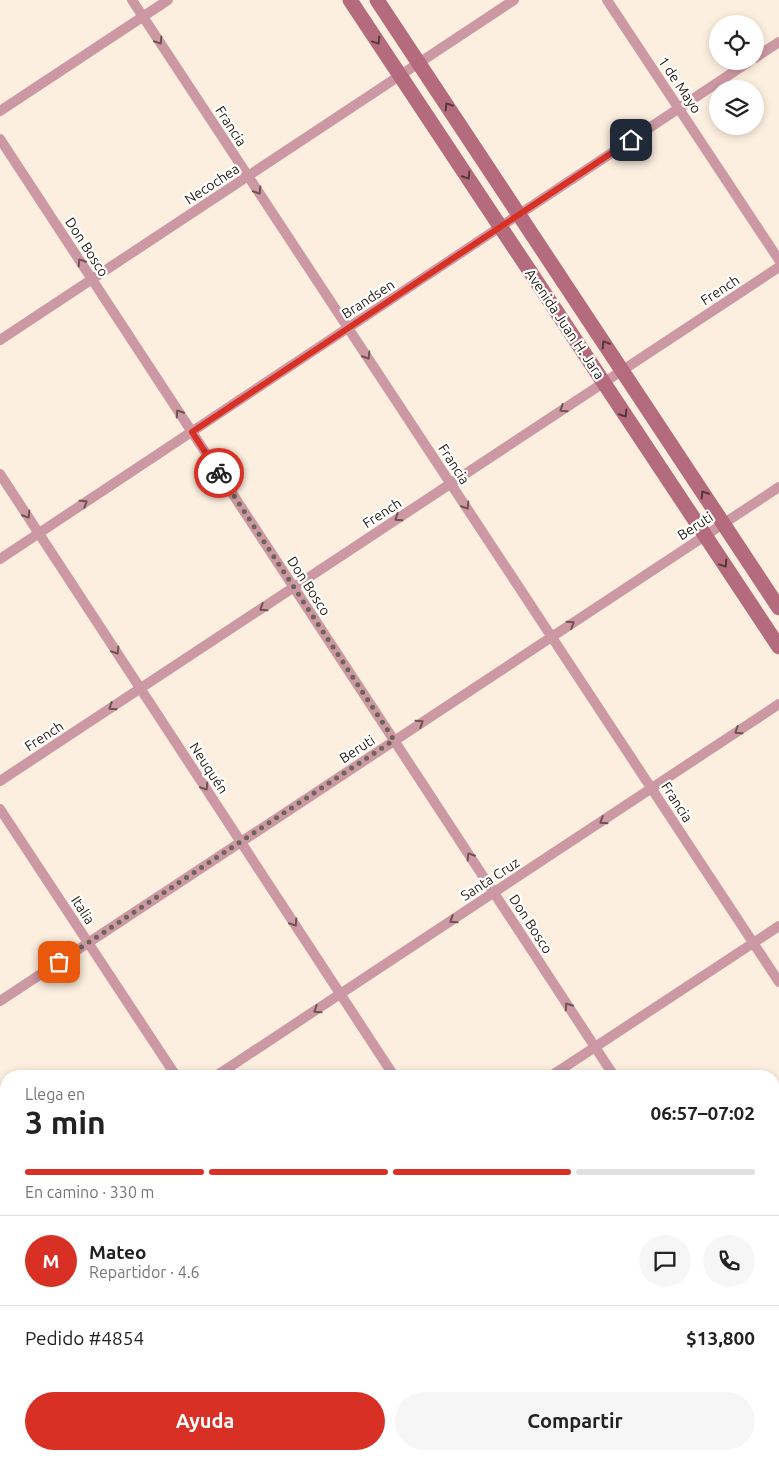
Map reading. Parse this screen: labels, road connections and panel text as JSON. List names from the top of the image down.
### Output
{
  "streets": {
    "main road": ["Avenida Juan H. Jara"],
    "street": [
      "1 de Mayo",
      "Francia",
      "Necochea",
      "Don Bosco",
      "French",
      "Brandsen",
      "Beruti",
      "Neuquén",
      "Santa Cruz",
      "Italia"
    ]
  },
  "crossings": [
    ["1 de Mayo", "Brandsen"],
    ["Francia", "Necochea"],
    ["Francia", "French"],
    ["Francia", "Brandsen"],
    ["Francia", "Beruti"],
    ["Francia", "Santa Cruz"],
    ["Necochea", "Don Bosco"],
    ["Necochea", "Avenida Juan H. Jara"],
    ["Don Bosco", "French"],
    ["Don Bosco", "Brandsen"],
    ["Don Bosco", "Beruti"],
    ["Don Bosco", "Santa Cruz"],
    ["French", "Avenida Juan H. Jara"],
    ["French", "Neuquén"],
    ["Brandsen", "Avenida Juan H. Jara"],
    ["Brandsen", "Neuquén"],
    ["Avenida Juan H. Jara", "Beruti"],
    ["Beruti", "Neuquén"],
    ["Beruti", "Italia"],
    ["Neuquén", "Santa Cruz"]
  ],
  "one_way": [
    "Francia",
    "Don Bosco",
    "French",
    "Beruti",
    "Neuquén",
    "Santa Cruz"
  ],
  "page": {
    "heading": ["3 min", "Llega en", "06:57–07:02"],
    "panel": [
      "Mateo",
      "Repartidor · 4.6",
      "Pedido #4854",
      "$13,800"
    ],
    "bar": "En camino · 330 m",
    "round": "M",
    "buttons": ["Ayuda", "Compartir"]
  }
}
